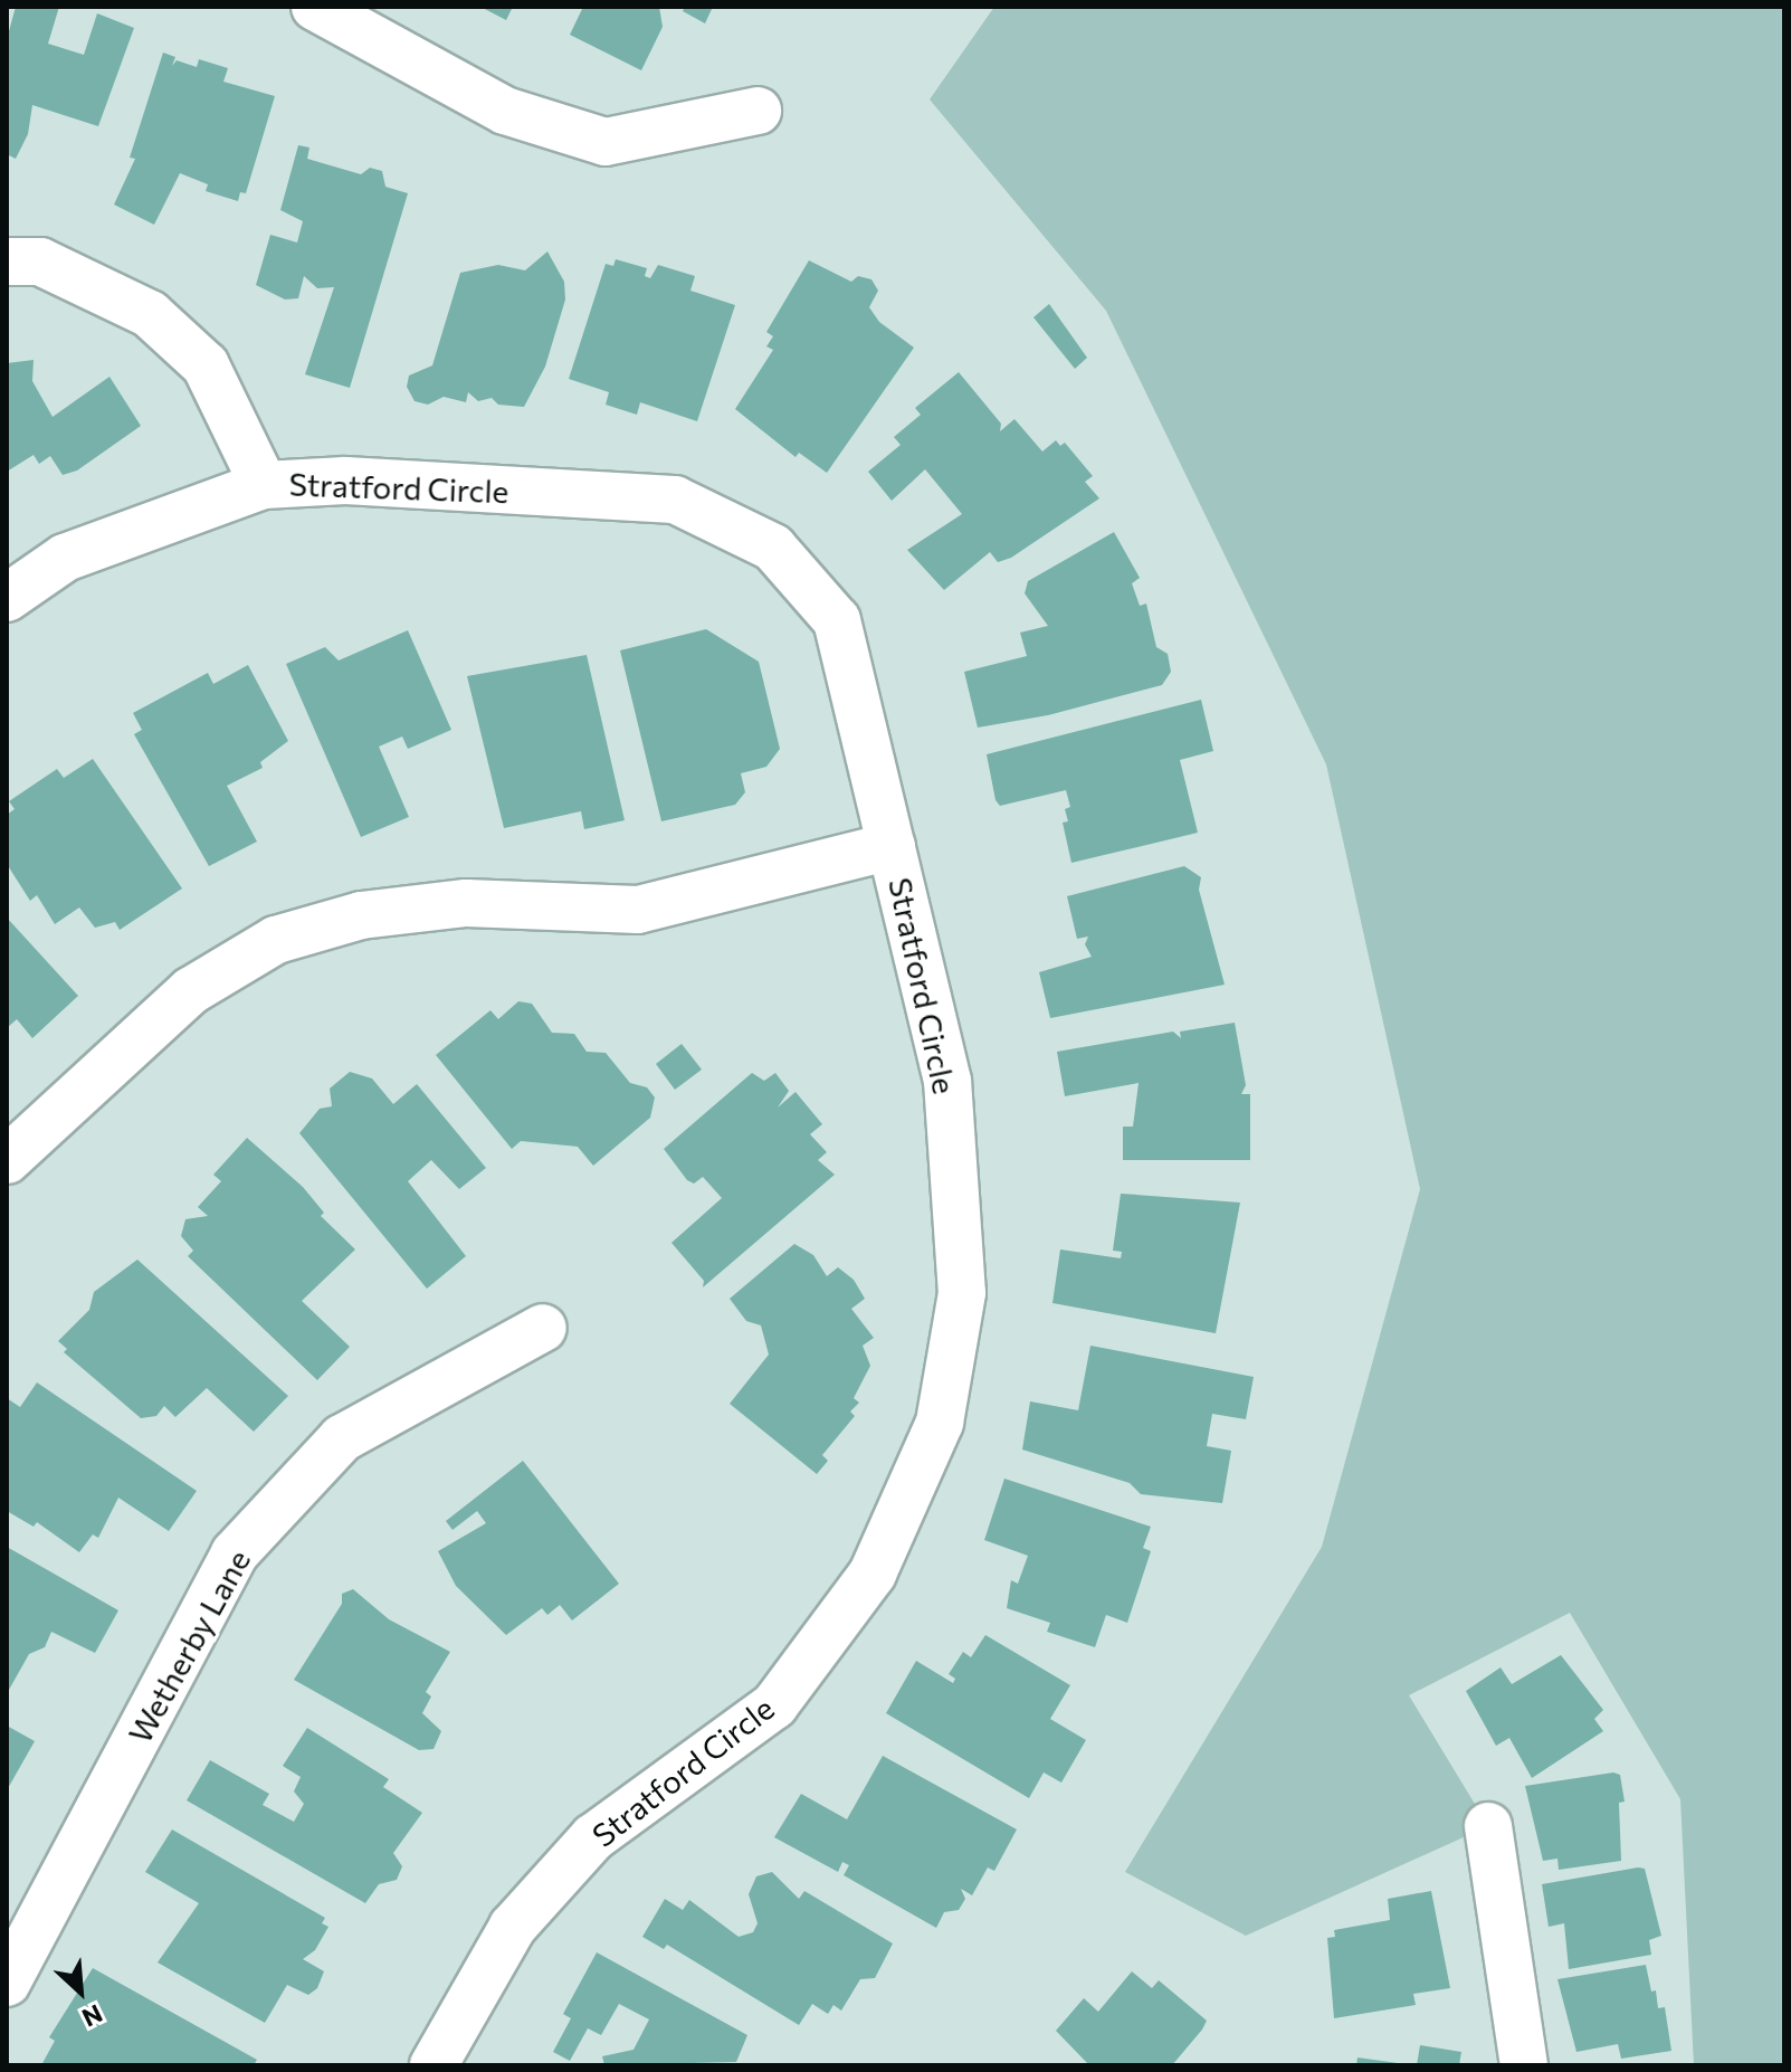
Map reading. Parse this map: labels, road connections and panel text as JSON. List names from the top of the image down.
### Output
{
  "streets": {
    "street": ["Stratford Circle", "Wetherby Lane"]
  },
  "north": "bottom right"
}
